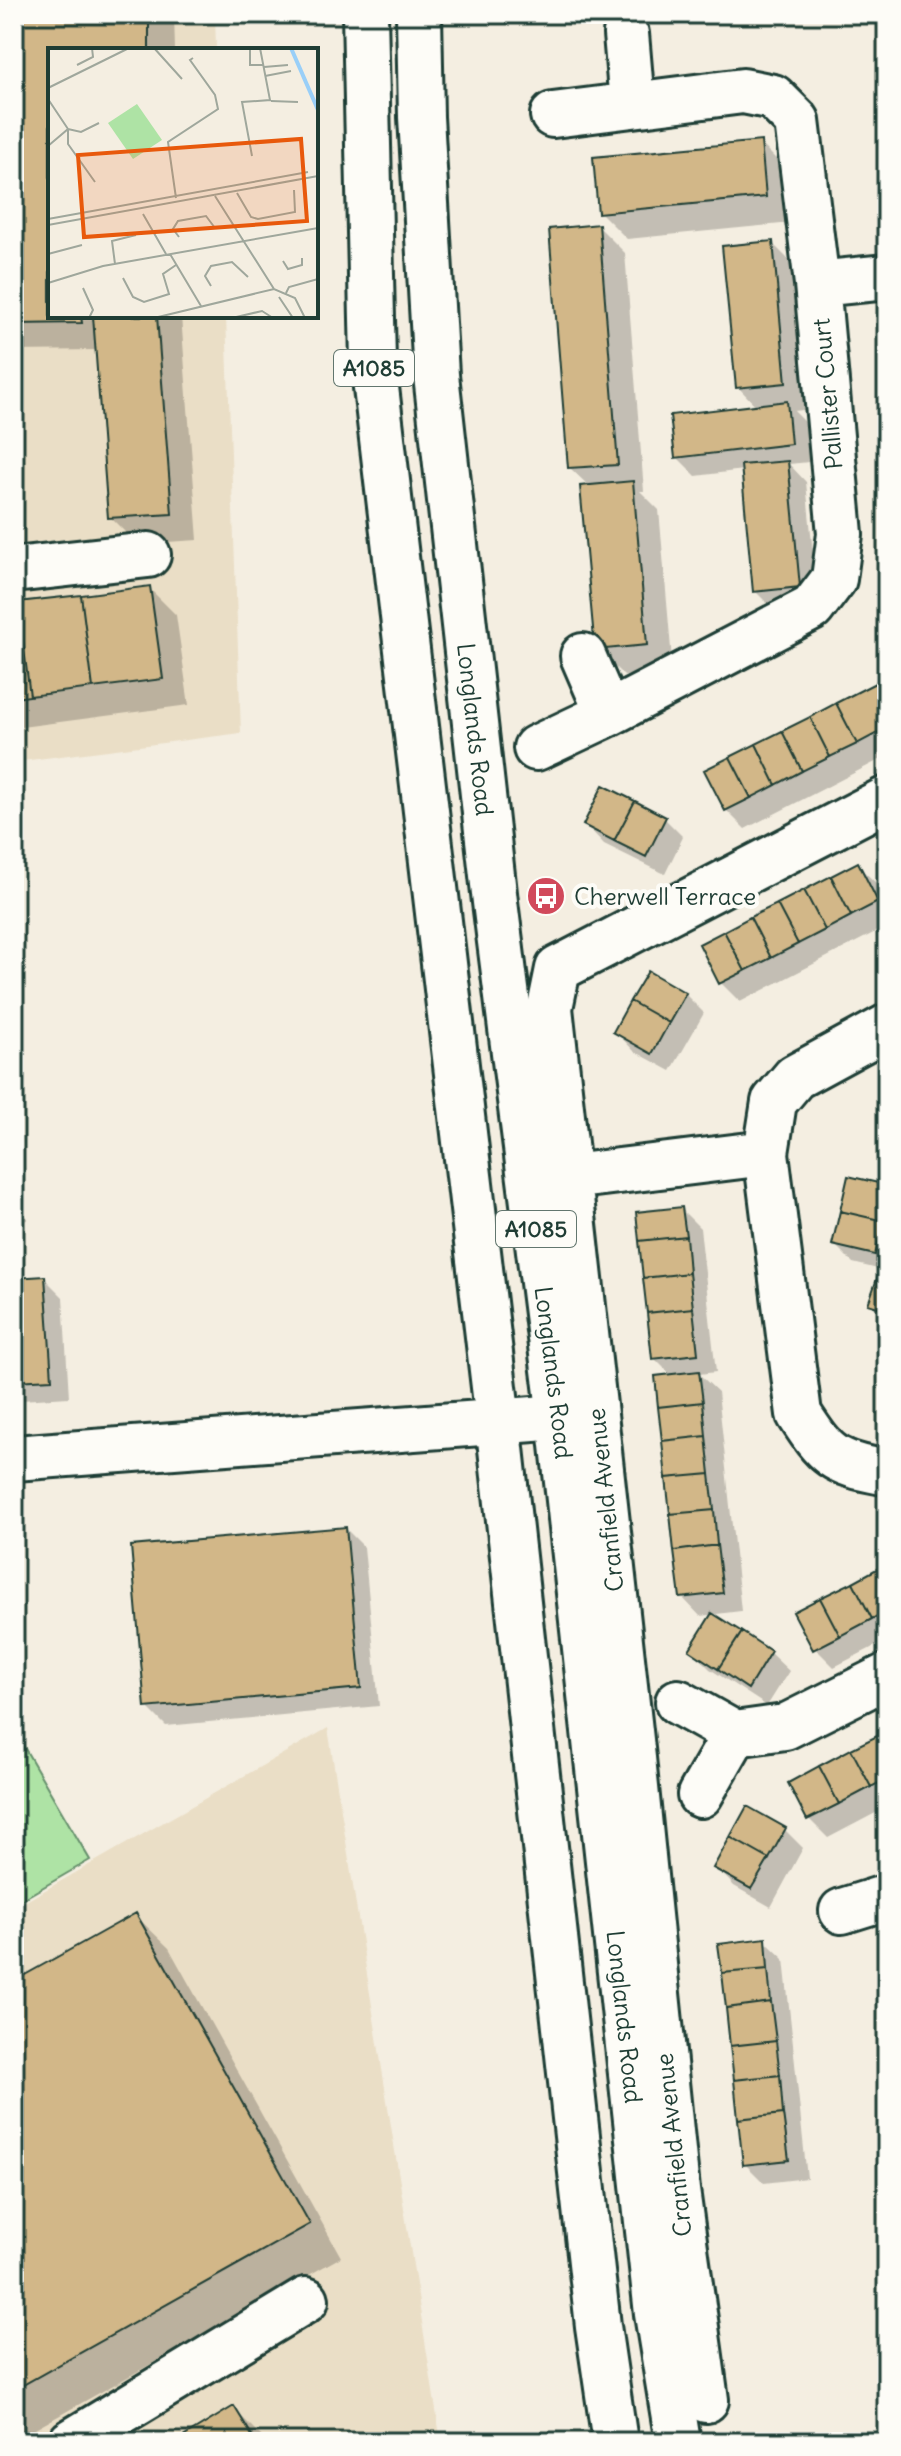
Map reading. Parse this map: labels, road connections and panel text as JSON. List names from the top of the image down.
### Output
{
  "streets": {
    "main road": [
      "A1085",
      "Pallister Court",
      "Longlands Road",
      "Cranfield Avenue"
    ]
  },
  "places": {
    "bus stop": ["Cherwell Terrace"]
  }
}
